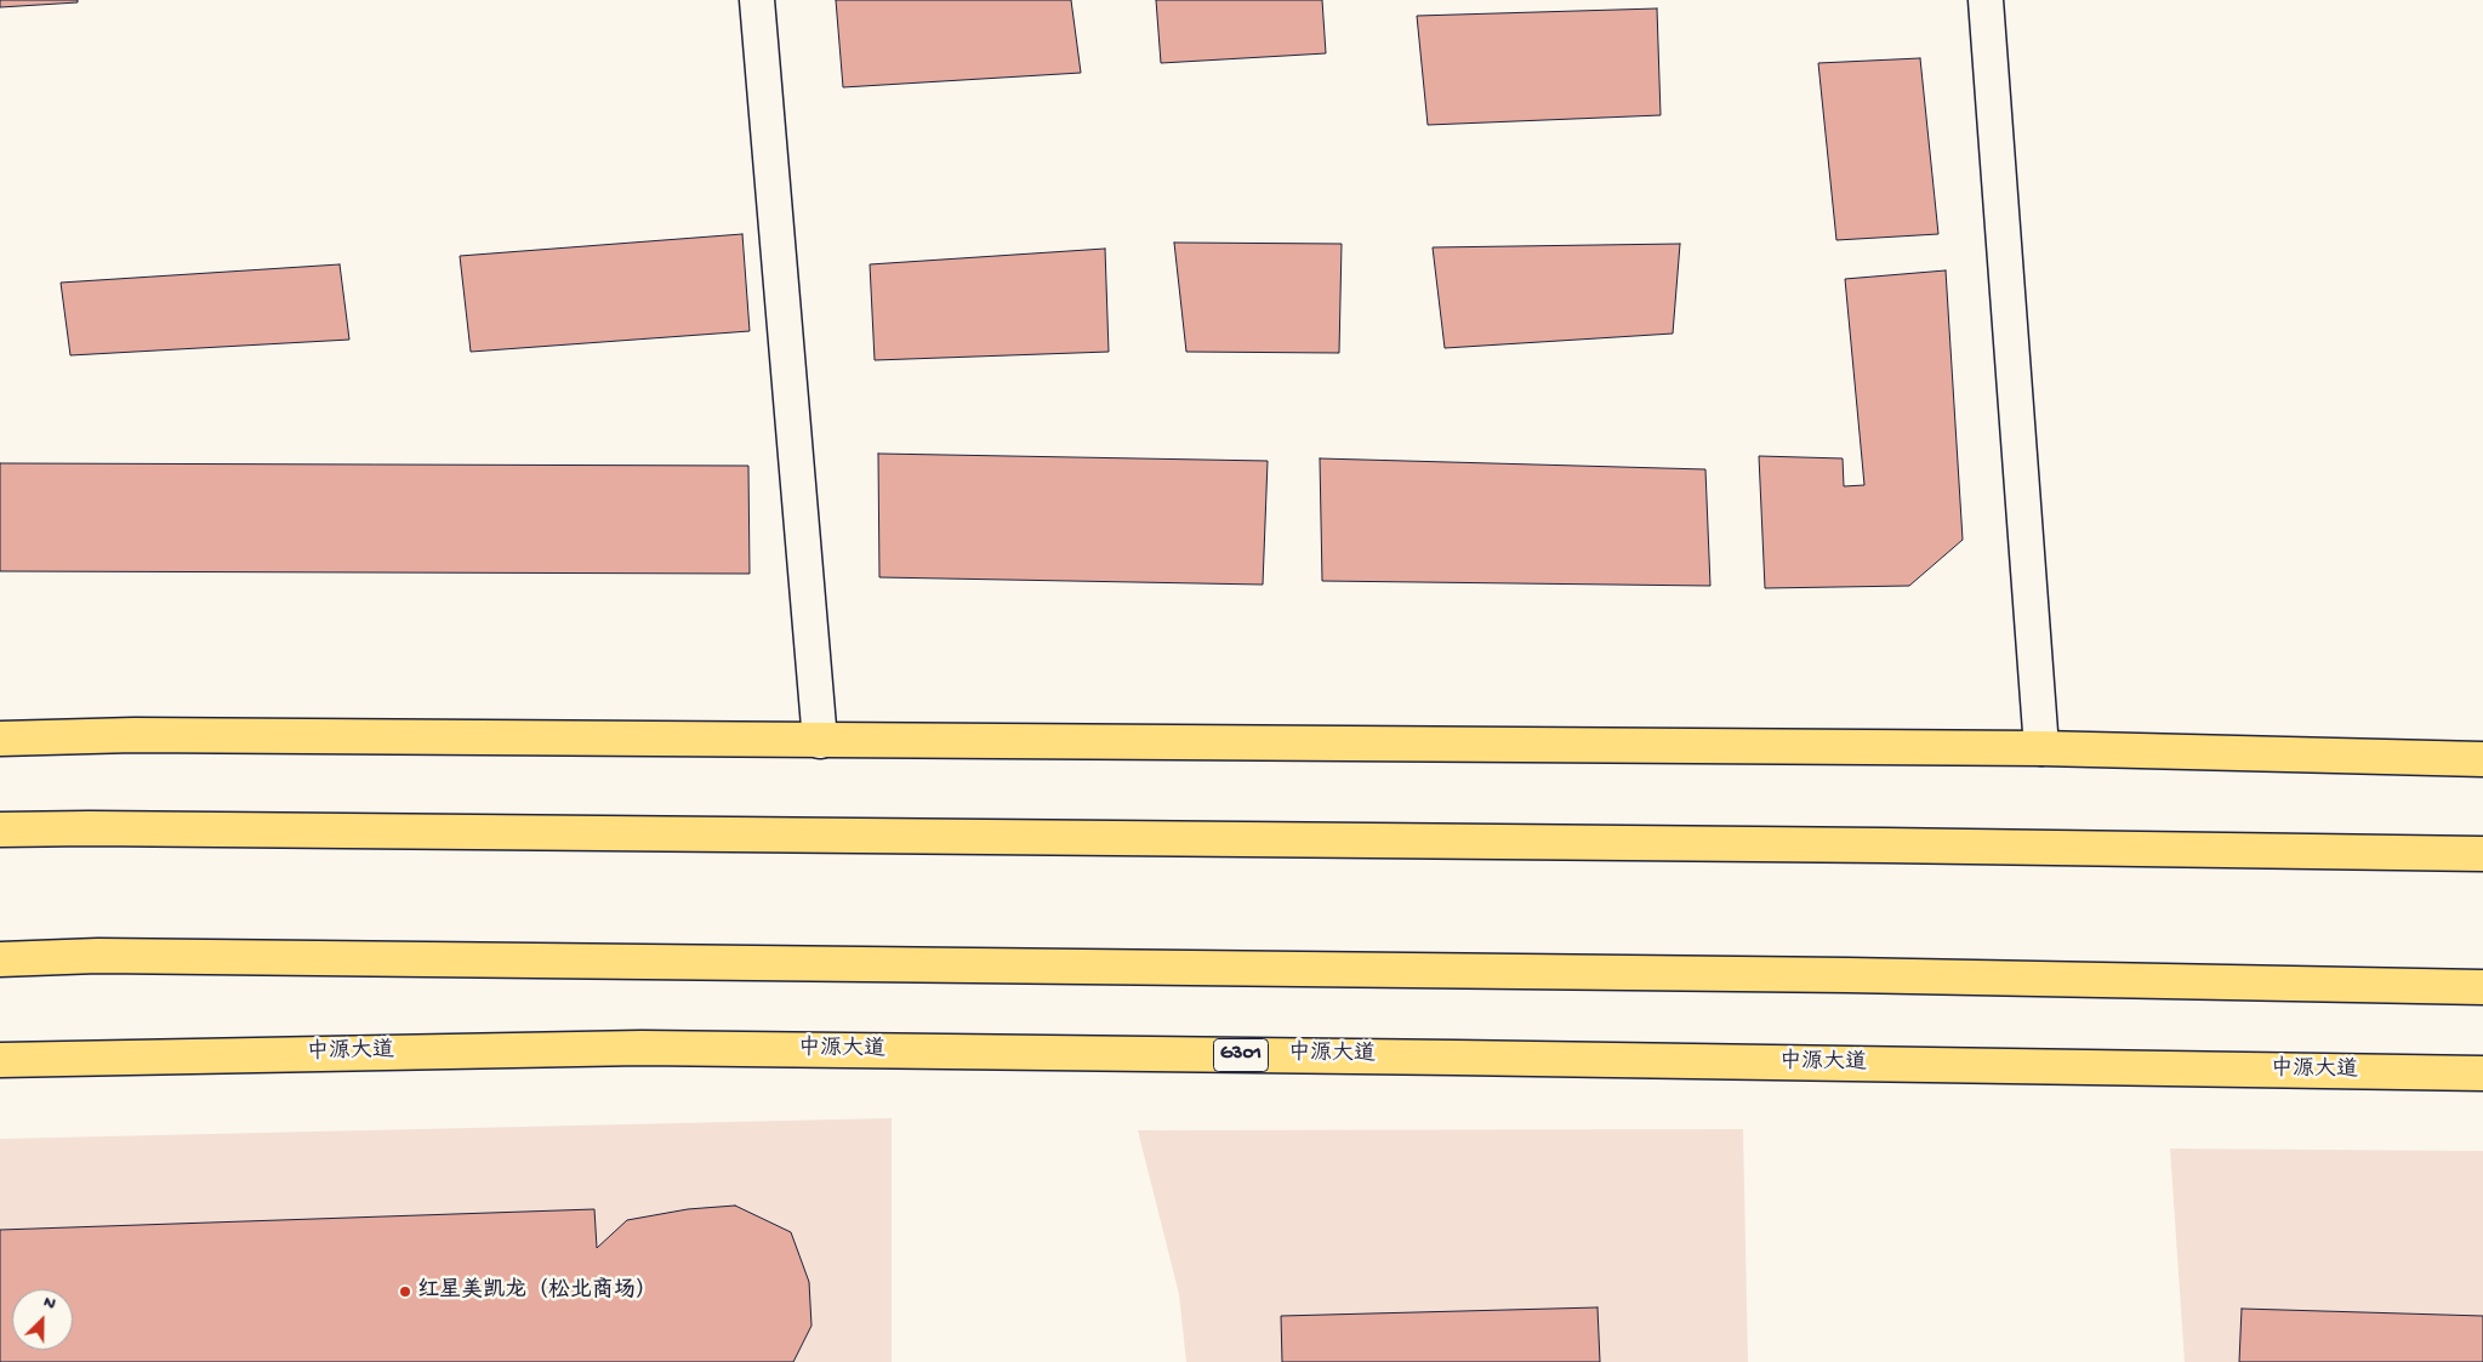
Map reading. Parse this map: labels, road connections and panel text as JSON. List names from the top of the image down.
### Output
{
  "streets": {
    "highway": ["中源大道", "G301"]
  },
  "places": ["红星美凯龙（松北商场）"],
  "north": "top right"
}
